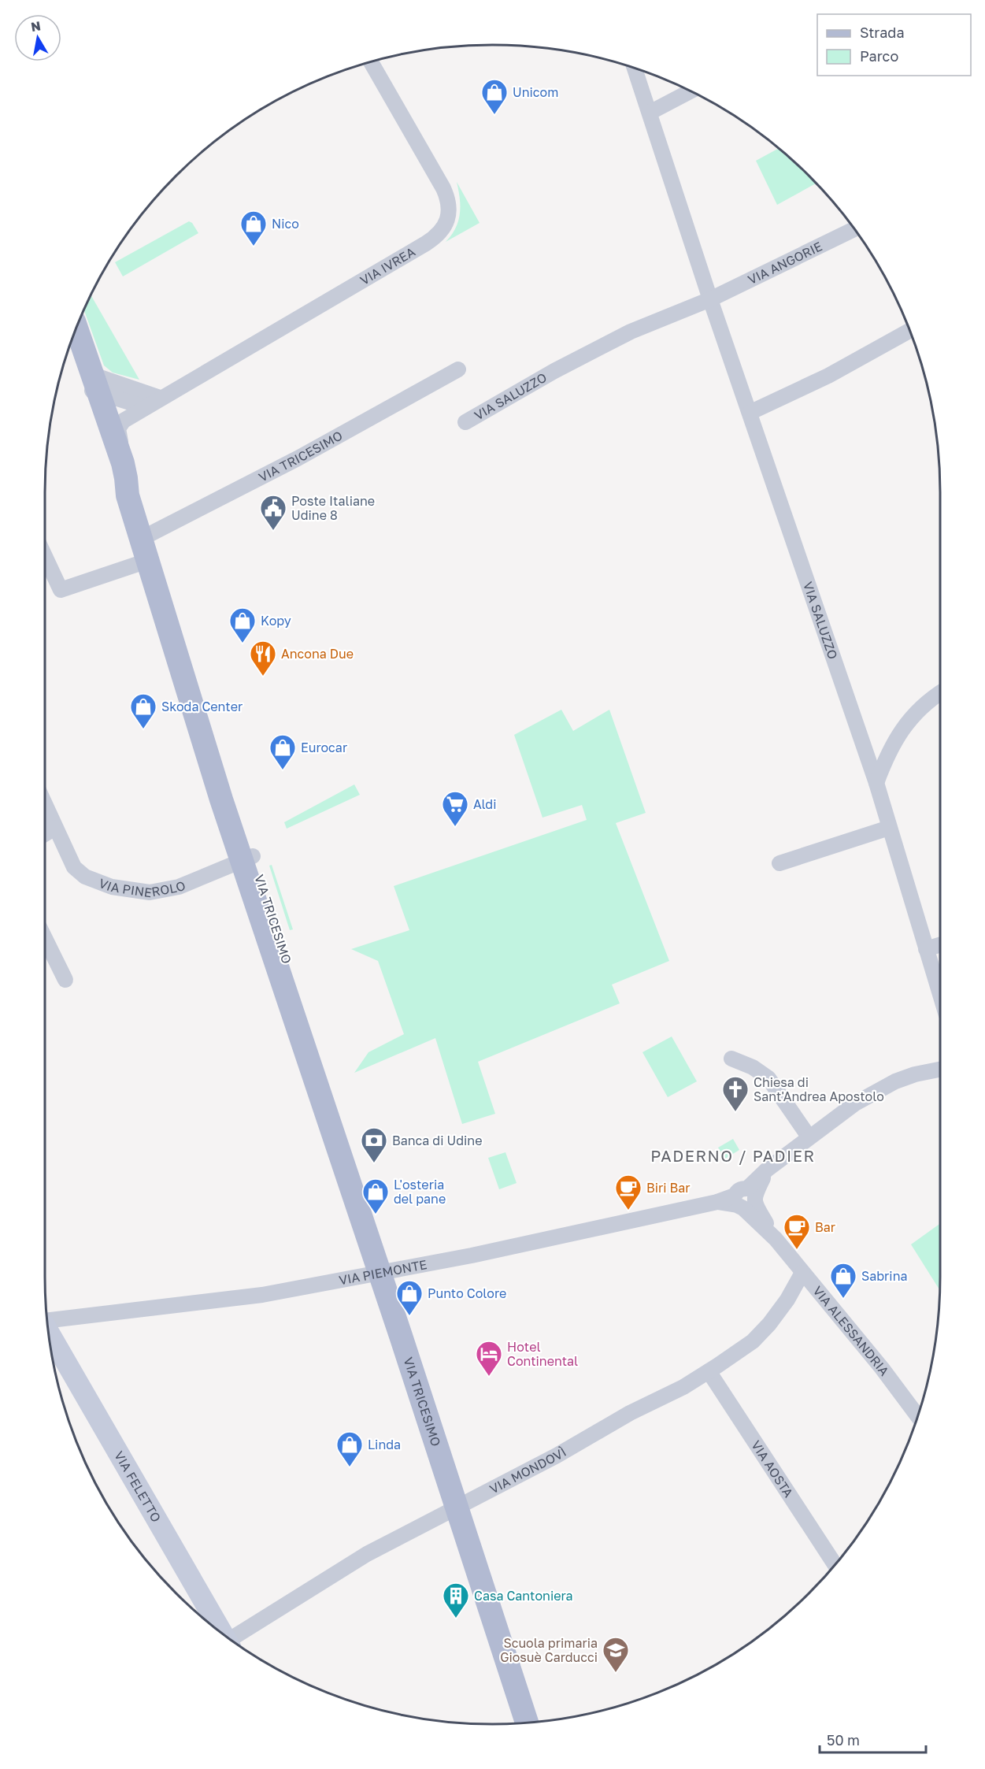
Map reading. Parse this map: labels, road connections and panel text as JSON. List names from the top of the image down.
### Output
{
  "streets": {
    "main road": ["VIA TRICESIMO"],
    "street": [
      "VIA ANGORIE",
      "VIA IVREA",
      "VIA SALUZZO",
      "VIA PINEROLO",
      "VIA PIEMONTE",
      "VIA ALESSANDRIA",
      "VIA AOSTA",
      "VIA MONDOVÌ",
      "VIA FELETTO"
    ]
  },
  "crossings": [
    ["VIA ANGORIE", "VIA SALUZZO"],
    ["VIA IVREA", "VIA TRICESIMO"],
    ["VIA TRICESIMO", "VIA PINEROLO"],
    ["VIA TRICESIMO", "VIA PIEMONTE"],
    ["VIA TRICESIMO", "VIA MONDOVÌ"],
    ["VIA PIEMONTE", "VIA ALESSANDRIA"],
    ["VIA ALESSANDRIA", "VIA MONDOVÌ"],
    ["VIA AOSTA", "VIA MONDOVÌ"]
  ],
  "districts": ["PADERNO / PADIER"],
  "places": {
    "shop": [
      "Unicom",
      "Nico",
      "Kopy",
      "Skoda Center",
      "Eurocar",
      "L'osteria del pane",
      "Sabrina",
      "Punto Colore",
      "Linda"
    ],
    "public building": ["Poste Italiane Udine 8"],
    "restaurant": ["Ancona Due"],
    "supermarket": ["Aldi"],
    "church": ["Chiesa di Sant'Andrea Apostolo"],
    "bank": ["Banca di Udine"],
    "cafe": ["Biri Bar", "Bar"],
    "hotel": ["Hotel Continental"],
    "building": ["Casa Cantoniera"],
    "school or university": ["Scuola primaria Giosuè Carducci"]
  },
  "legend": ["Strada", "Parco"],
  "scale_bar": "50 m",
  "north": "top"
}
